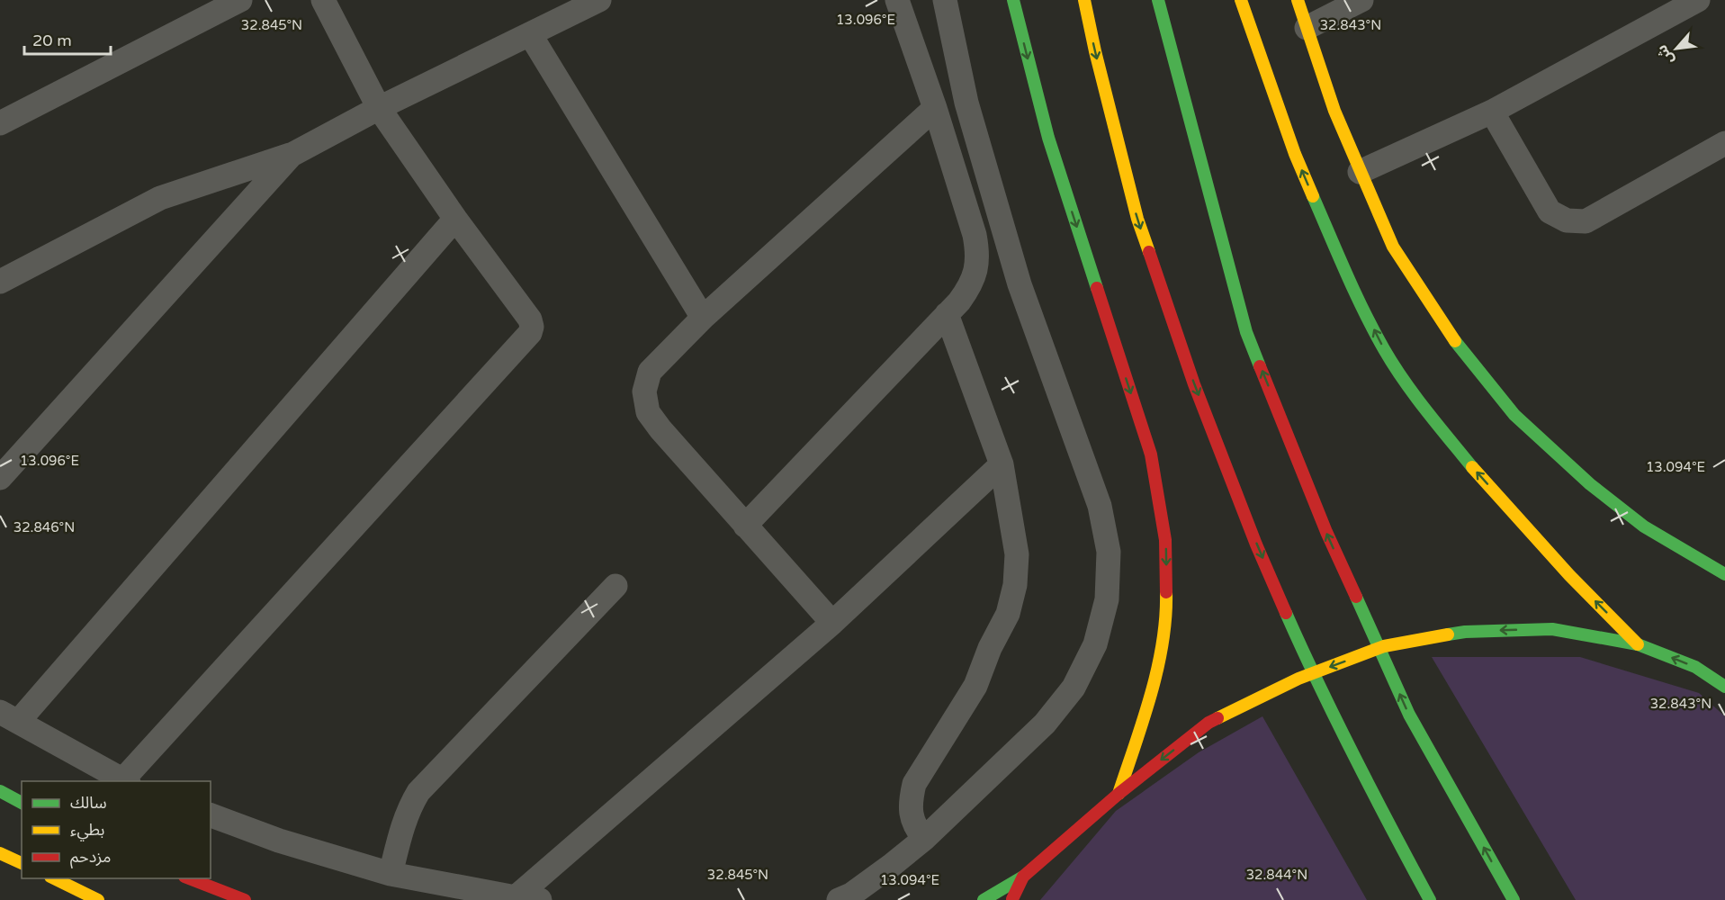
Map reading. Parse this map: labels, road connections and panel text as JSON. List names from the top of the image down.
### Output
{
  "legend": ["سالك", "بطيء", "مزدحم"],
  "scale_bar": "20 m",
  "north": "bottom left",
  "coordinates": [
    "13.096°E",
    "32.845°N",
    "32.843°N",
    "13.094°E",
    "32.846°N",
    "32.844°N"
  ]
}
